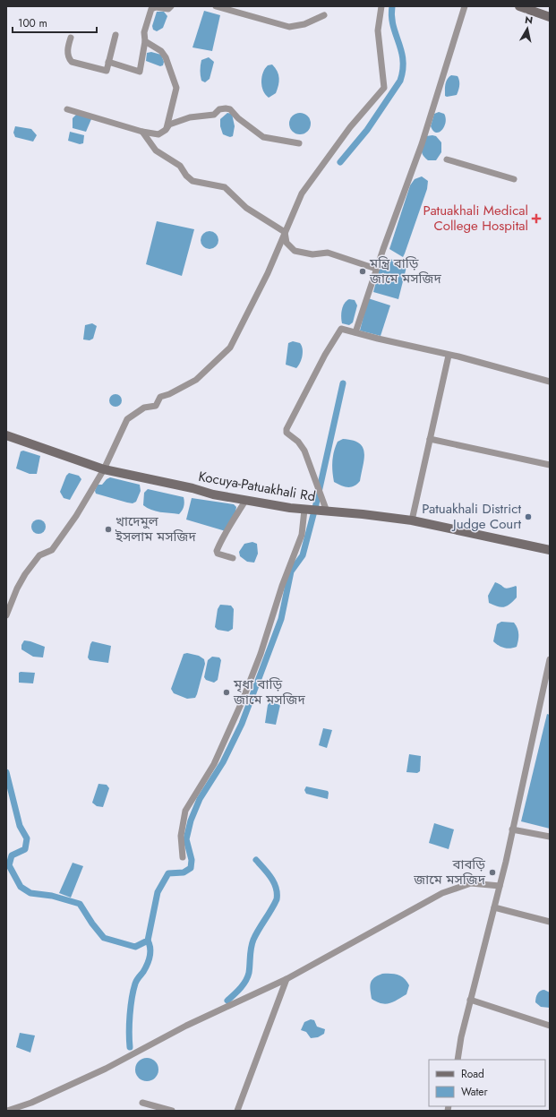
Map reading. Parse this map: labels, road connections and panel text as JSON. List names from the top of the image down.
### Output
{
  "streets": {
    "main road": ["Kocuya-Patuakhali Rd"]
  },
  "places": {
    "health": ["Patuakhali Medical College Hospital"],
    "other": [
      "মন্ত্রি বাড়ি জামে মসজিদ",
      "Patuakhali District Judge Court",
      "খাদেমুল ইসলাম মসজিদ",
      "মৃধা বাড়ি জামে মসজিদ",
      "বাবড়ি জামে মসজিদ"
    ]
  },
  "legend": ["Road", "Water"],
  "scale_bar": "100 m",
  "north": "top"
}
